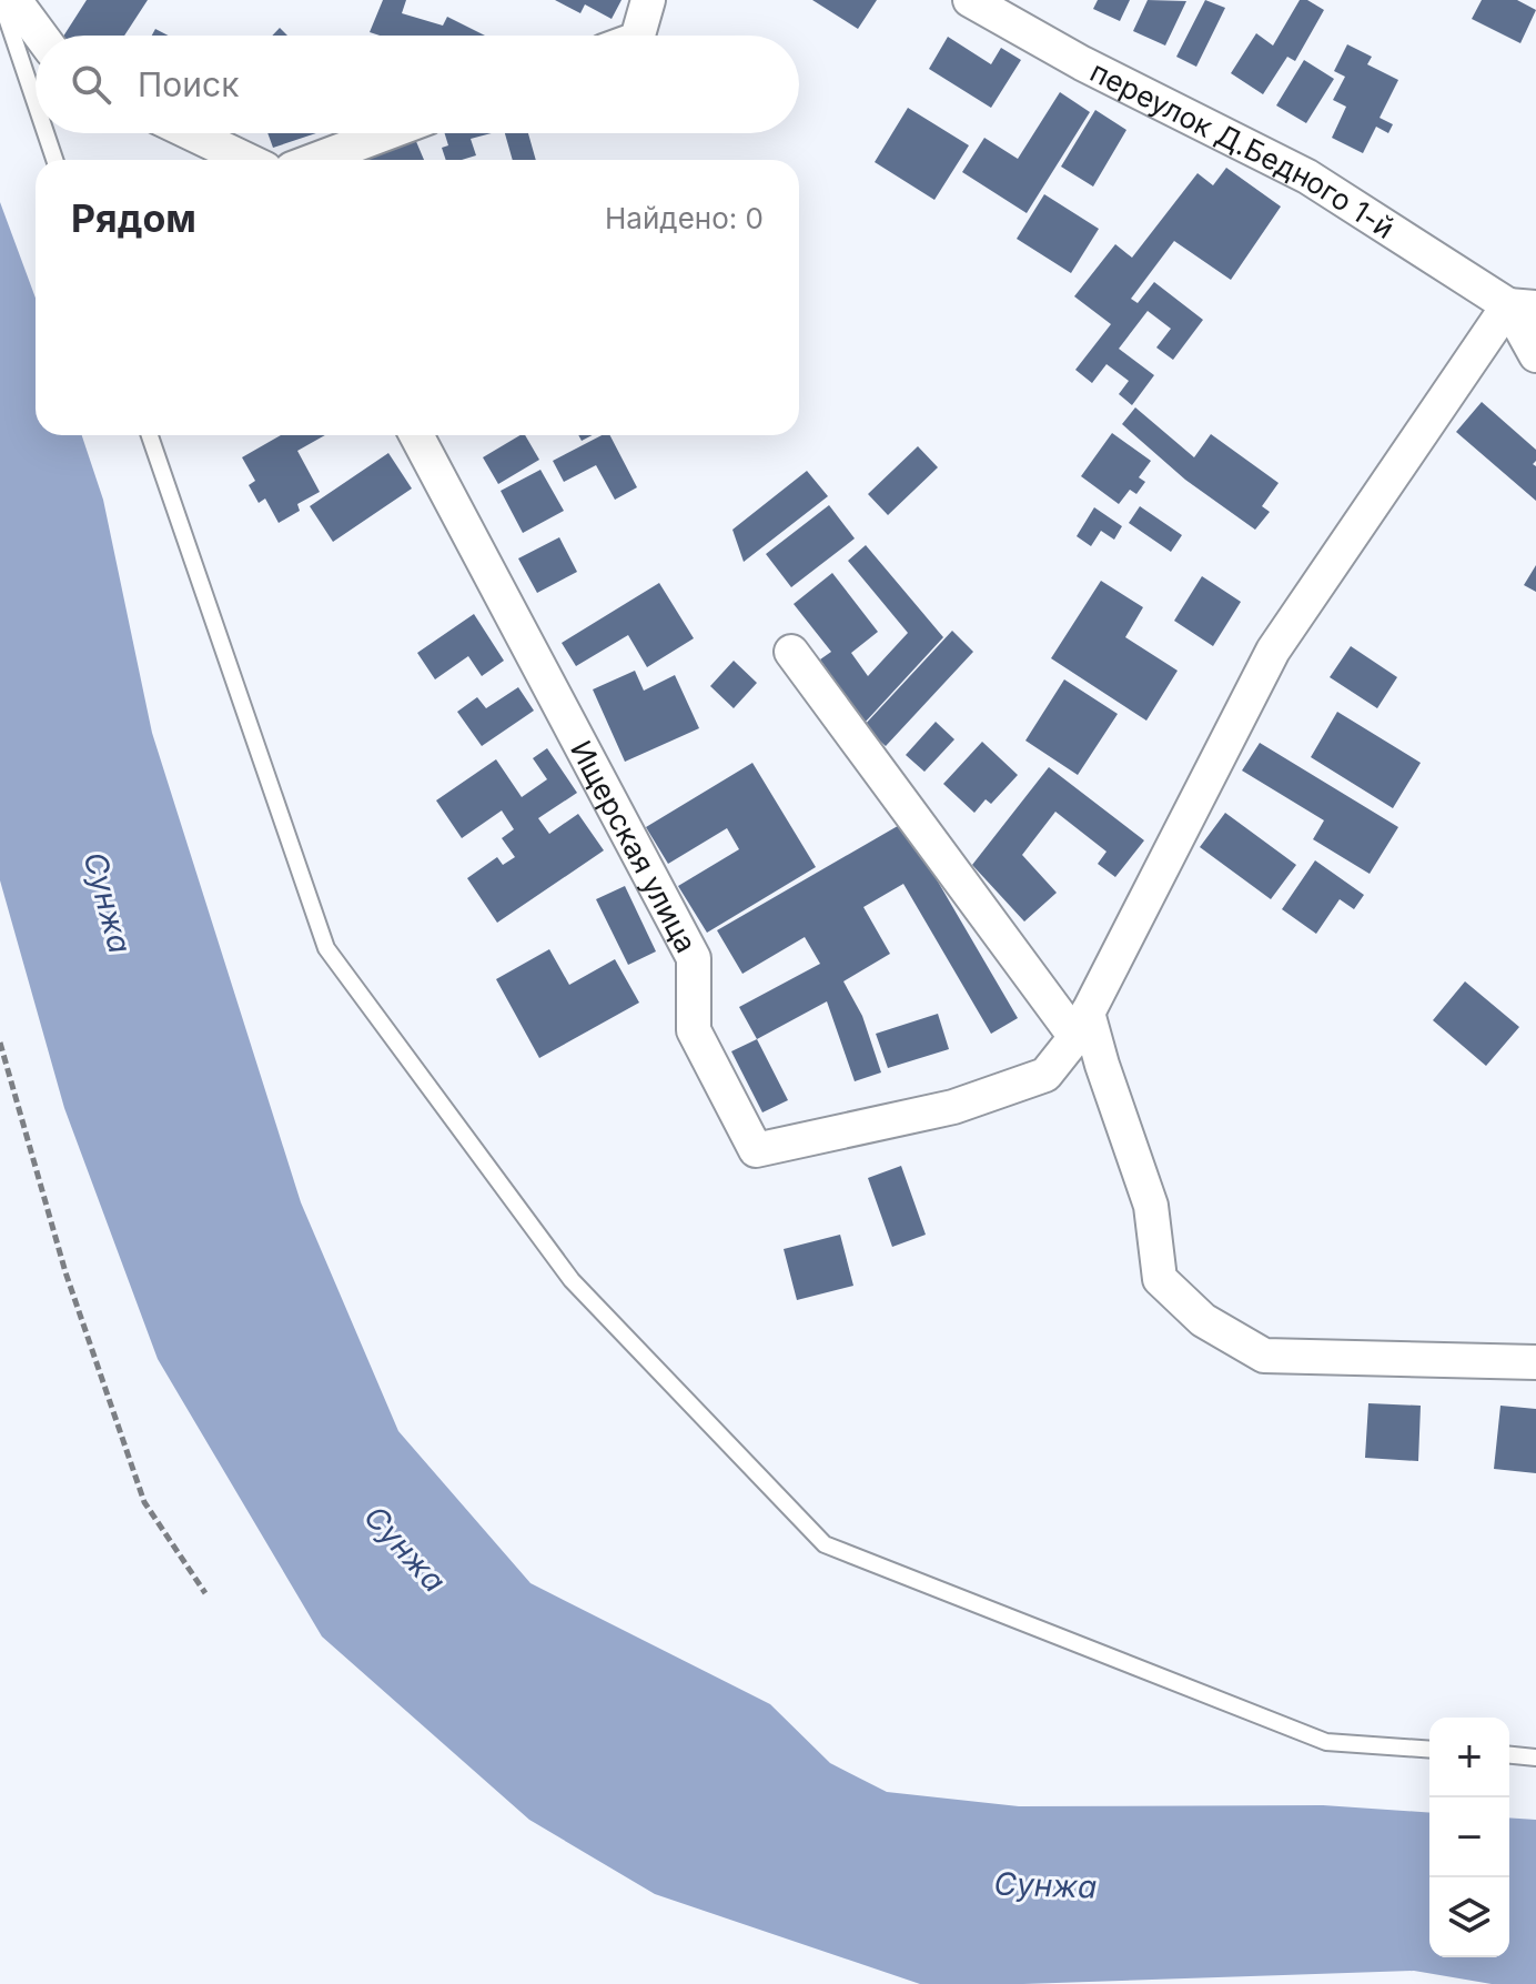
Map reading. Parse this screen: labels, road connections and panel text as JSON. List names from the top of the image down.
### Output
{
  "streets": {
    "street": ["переулок Д.Бедного 1-й", "Ищерская улица"]
  },
  "water": ["Сунжа"],
  "page": {
    "search": "Поиск",
    "heading": ["Рядом", "Найдено: 0"],
    "map_buttons": ["+", "−"]
  }
}
